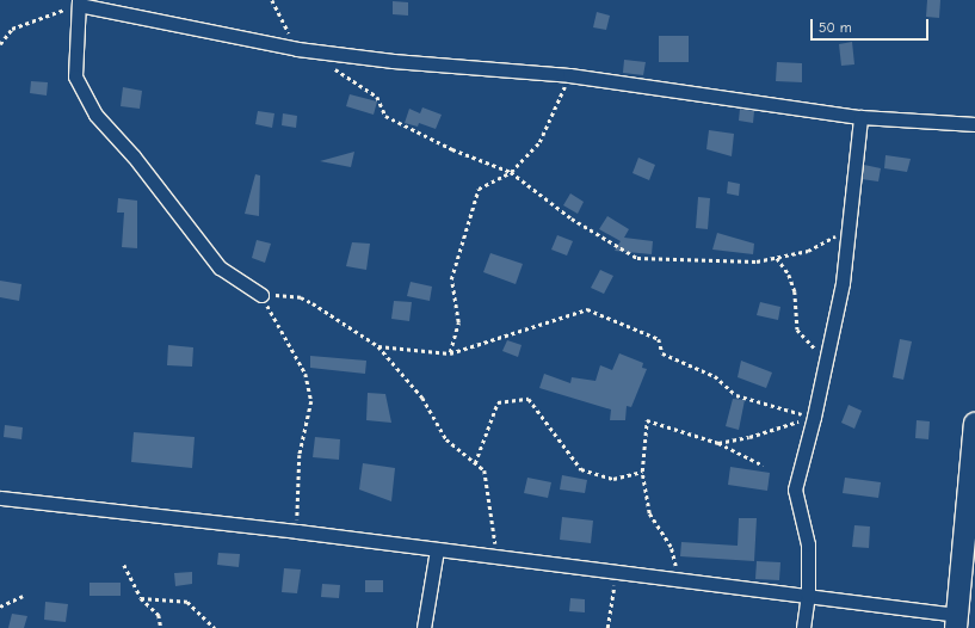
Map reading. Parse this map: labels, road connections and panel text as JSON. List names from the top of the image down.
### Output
{
  "scale_bar": "50 m"
}
